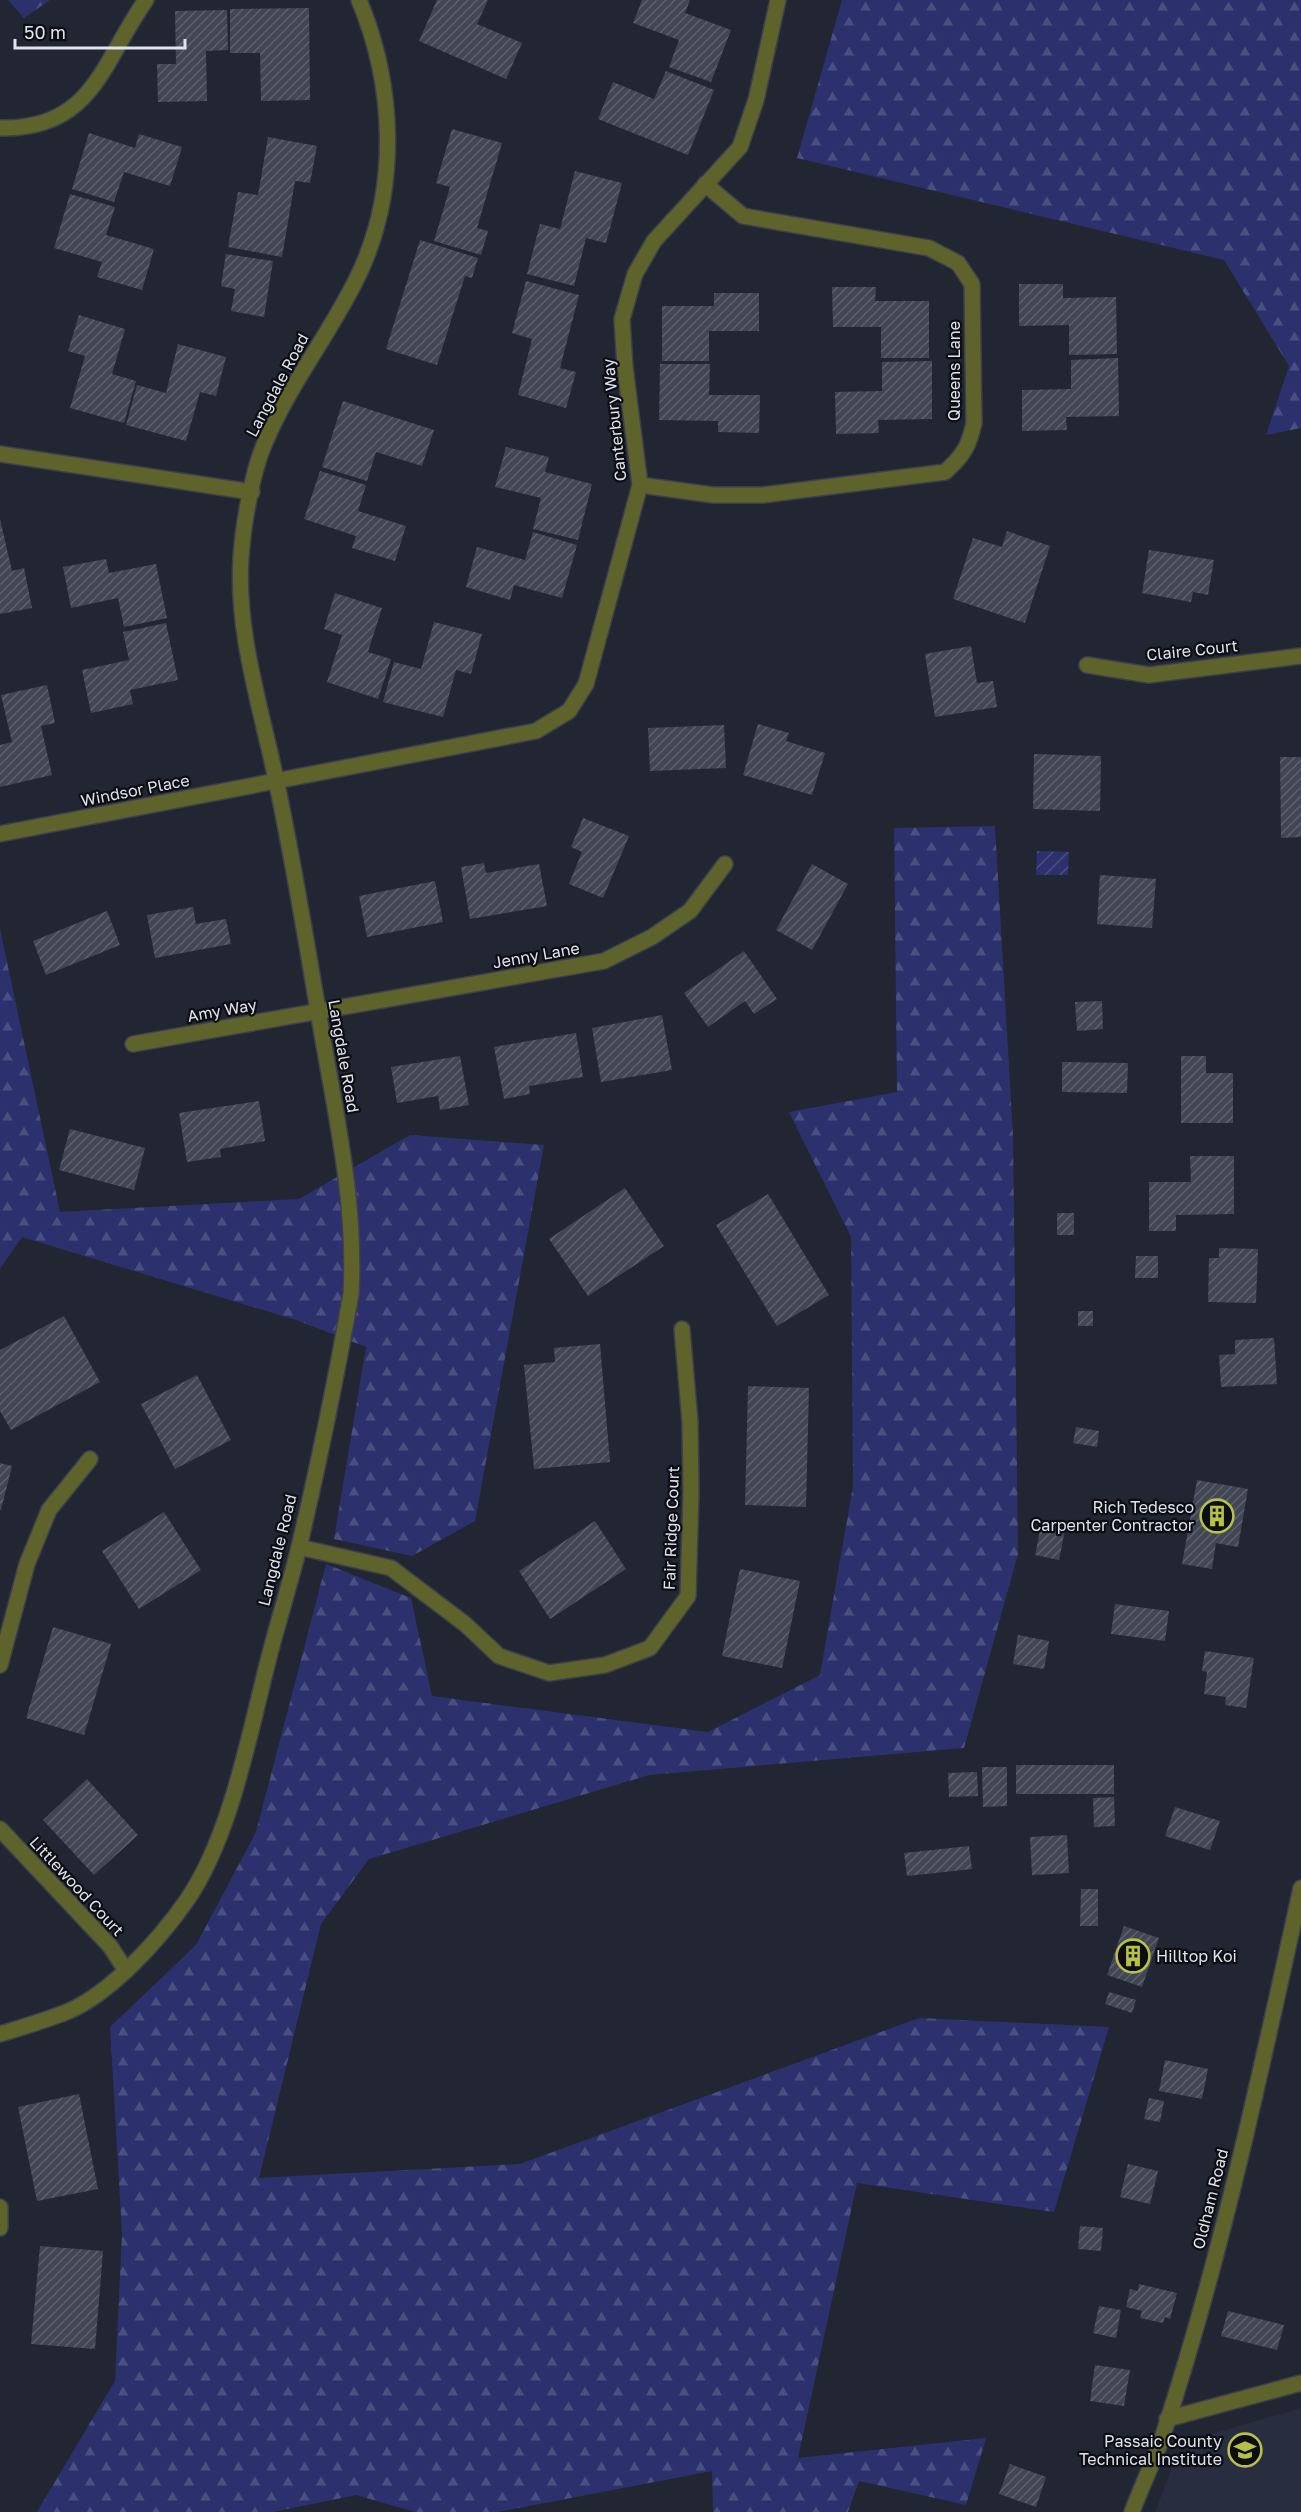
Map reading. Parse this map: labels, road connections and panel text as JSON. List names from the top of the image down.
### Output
{
  "streets": {
    "street": [
      "Queens Lane",
      "Langdale Road",
      "Canterbury Way",
      "Claire Court",
      "Windsor Place",
      "Jenny Lane",
      "Amy Way",
      "Fair Ridge Court",
      "Littlewood Court",
      "Oldham Road"
    ]
  },
  "crossings": [
    ["Queens Lane", "Canterbury Way"],
    ["Langdale Road", "Canterbury Way"],
    ["Langdale Road", "Windsor Place"],
    ["Langdale Road", "Jenny Lane"],
    ["Langdale Road", "Amy Way"],
    ["Langdale Road", "Fair Ridge Court"],
    ["Langdale Road", "Littlewood Court"],
    ["Canterbury Way", "Windsor Place"],
    ["Jenny Lane", "Amy Way"]
  ],
  "places": {
    "building": ["Rich Tedesco Carpenter Contractor", "Hilltop Koi"],
    "school or university": ["Passaic County Technical Institute"]
  },
  "scale_bar": "50 m"
}
